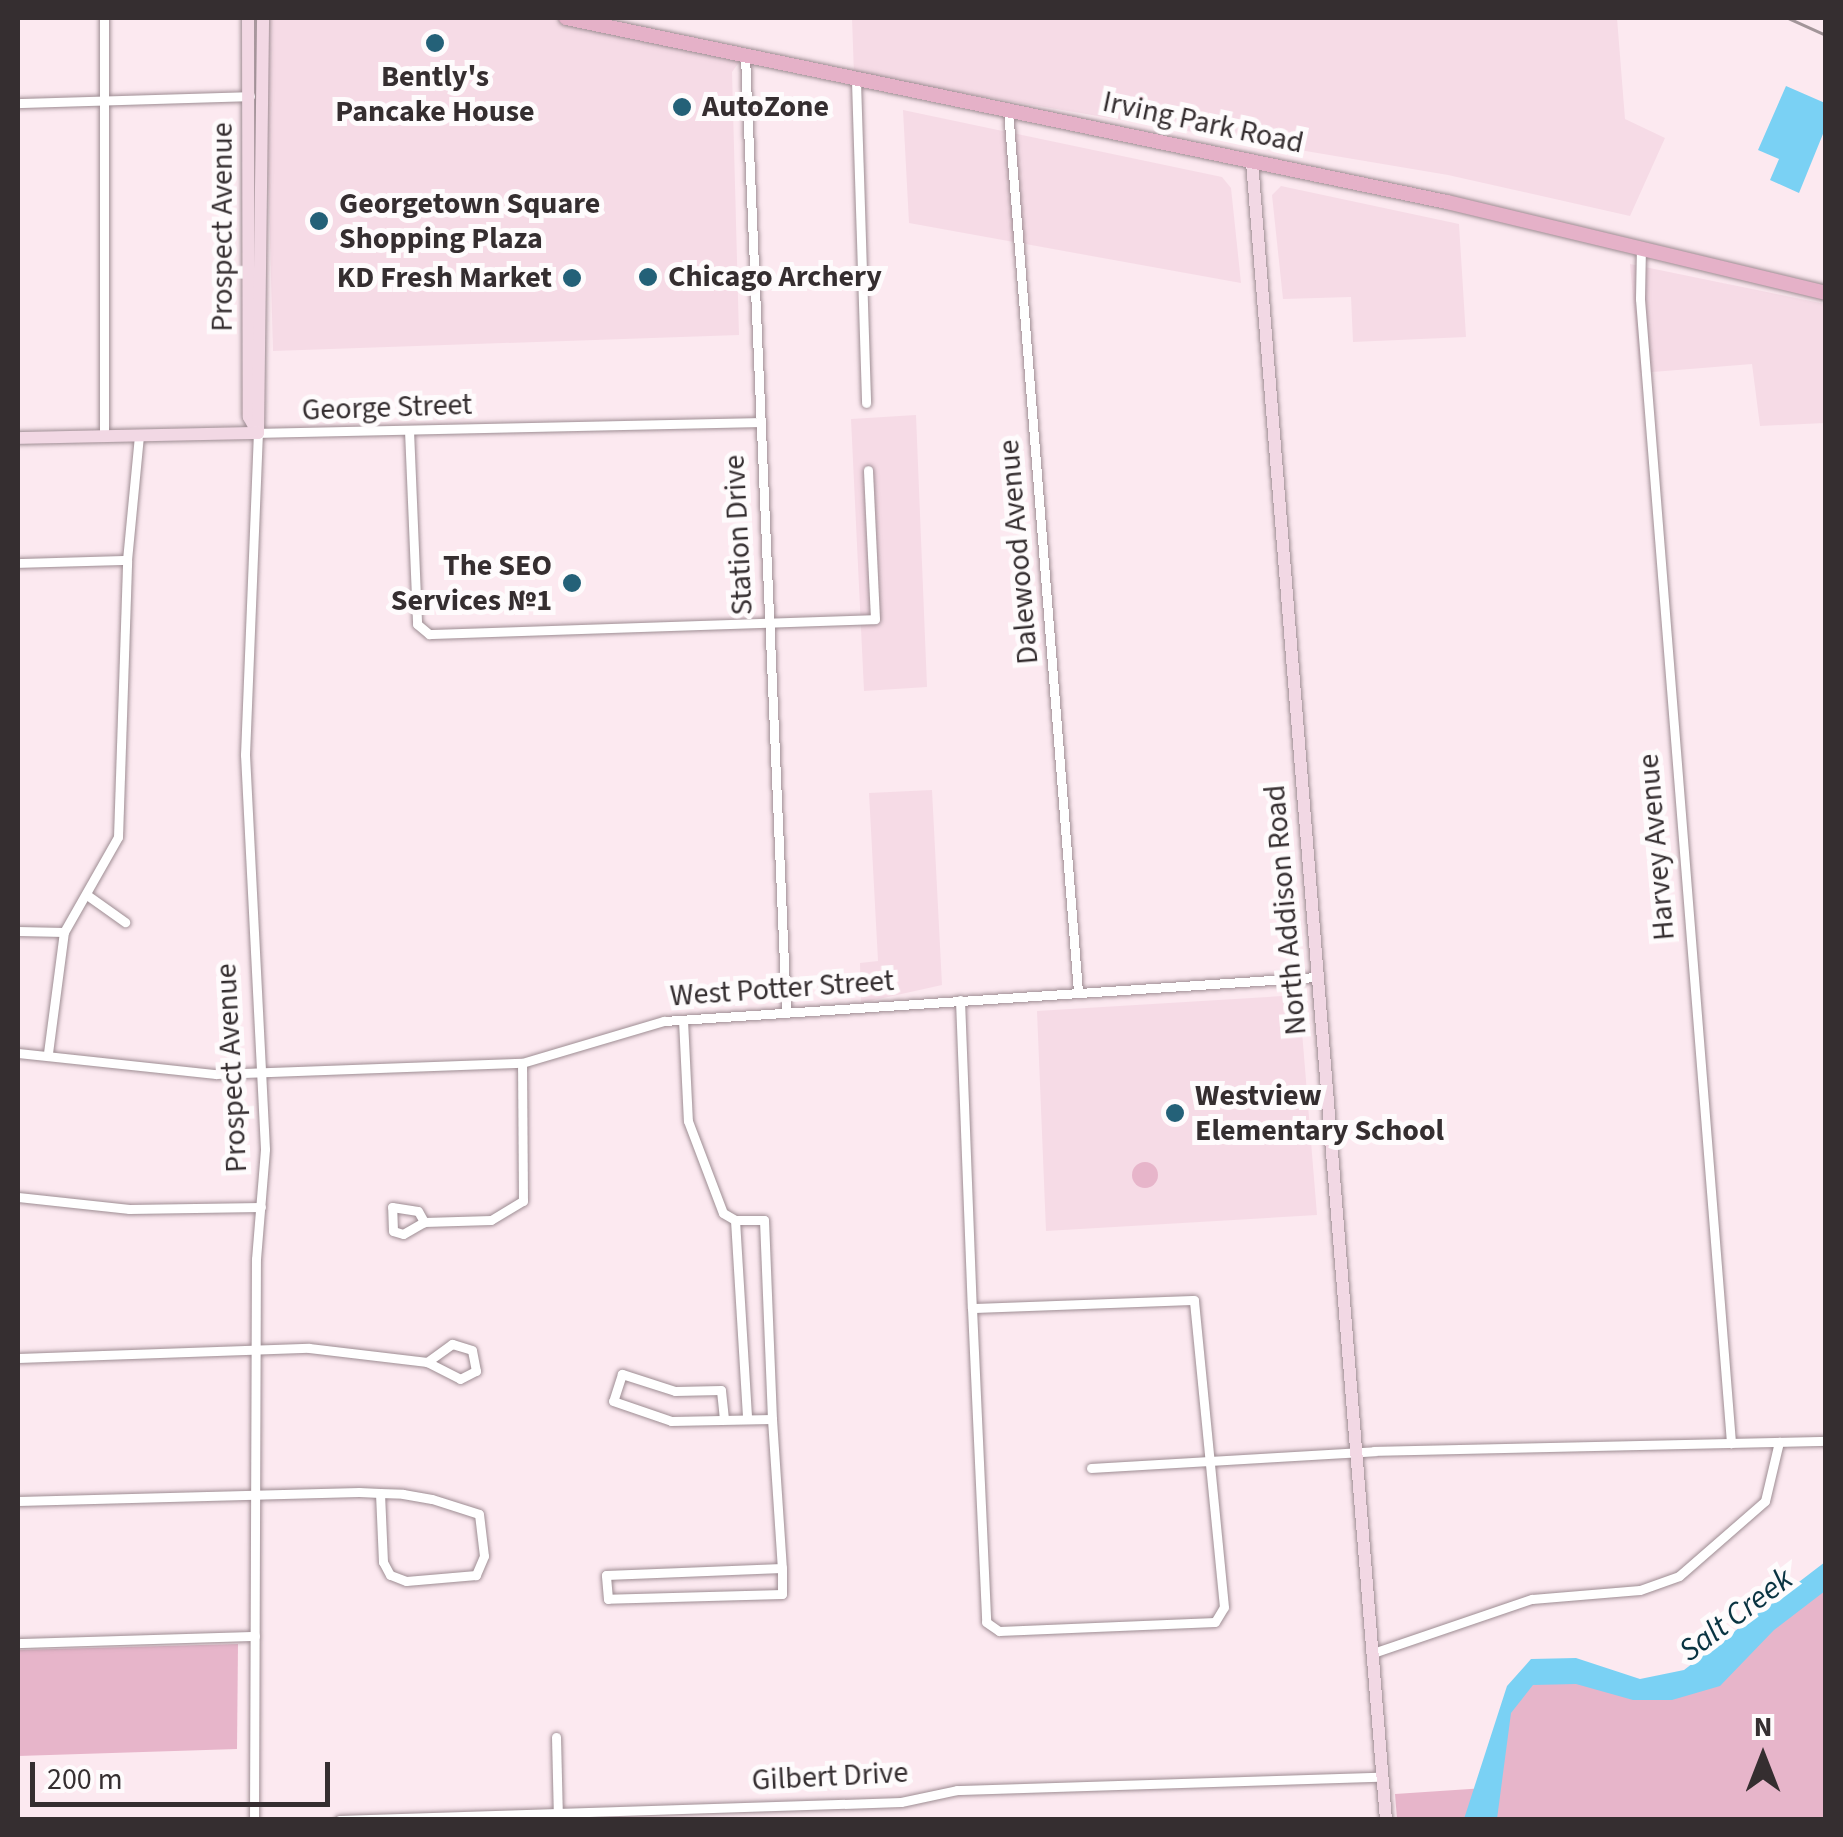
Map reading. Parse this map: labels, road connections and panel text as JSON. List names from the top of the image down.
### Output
{
  "streets": {
    "main road": ["Irving Park Road"],
    "street": [
      "Prospect Avenue",
      "George Street",
      "Station Drive",
      "Dalewood Avenue",
      "Harvey Avenue",
      "North Addison Road",
      "West Potter Street",
      "Gilbert Drive"
    ]
  },
  "crossings": [
    ["Irving Park Road", "Station Drive"],
    ["Irving Park Road", "Dalewood Avenue"],
    ["Irving Park Road", "Harvey Avenue"],
    ["Irving Park Road", "North Addison Road"],
    ["Prospect Avenue", "George Street"],
    ["Prospect Avenue", "West Potter Street"],
    ["George Street", "Station Drive"],
    ["Station Drive", "West Potter Street"],
    ["Dalewood Avenue", "West Potter Street"],
    ["North Addison Road", "West Potter Street"],
    ["North Addison Road", "Gilbert Drive"]
  ],
  "water": ["Salt Creek"],
  "places": [
    "Bently's Pancake House",
    "AutoZone",
    "Georgetown Square Shopping Plaza",
    "Chicago Archery",
    "KD Fresh Market",
    "The SEO Services №1",
    "Westview Elementary School"
  ],
  "scale_bar": "200 m",
  "north": "top"
}
